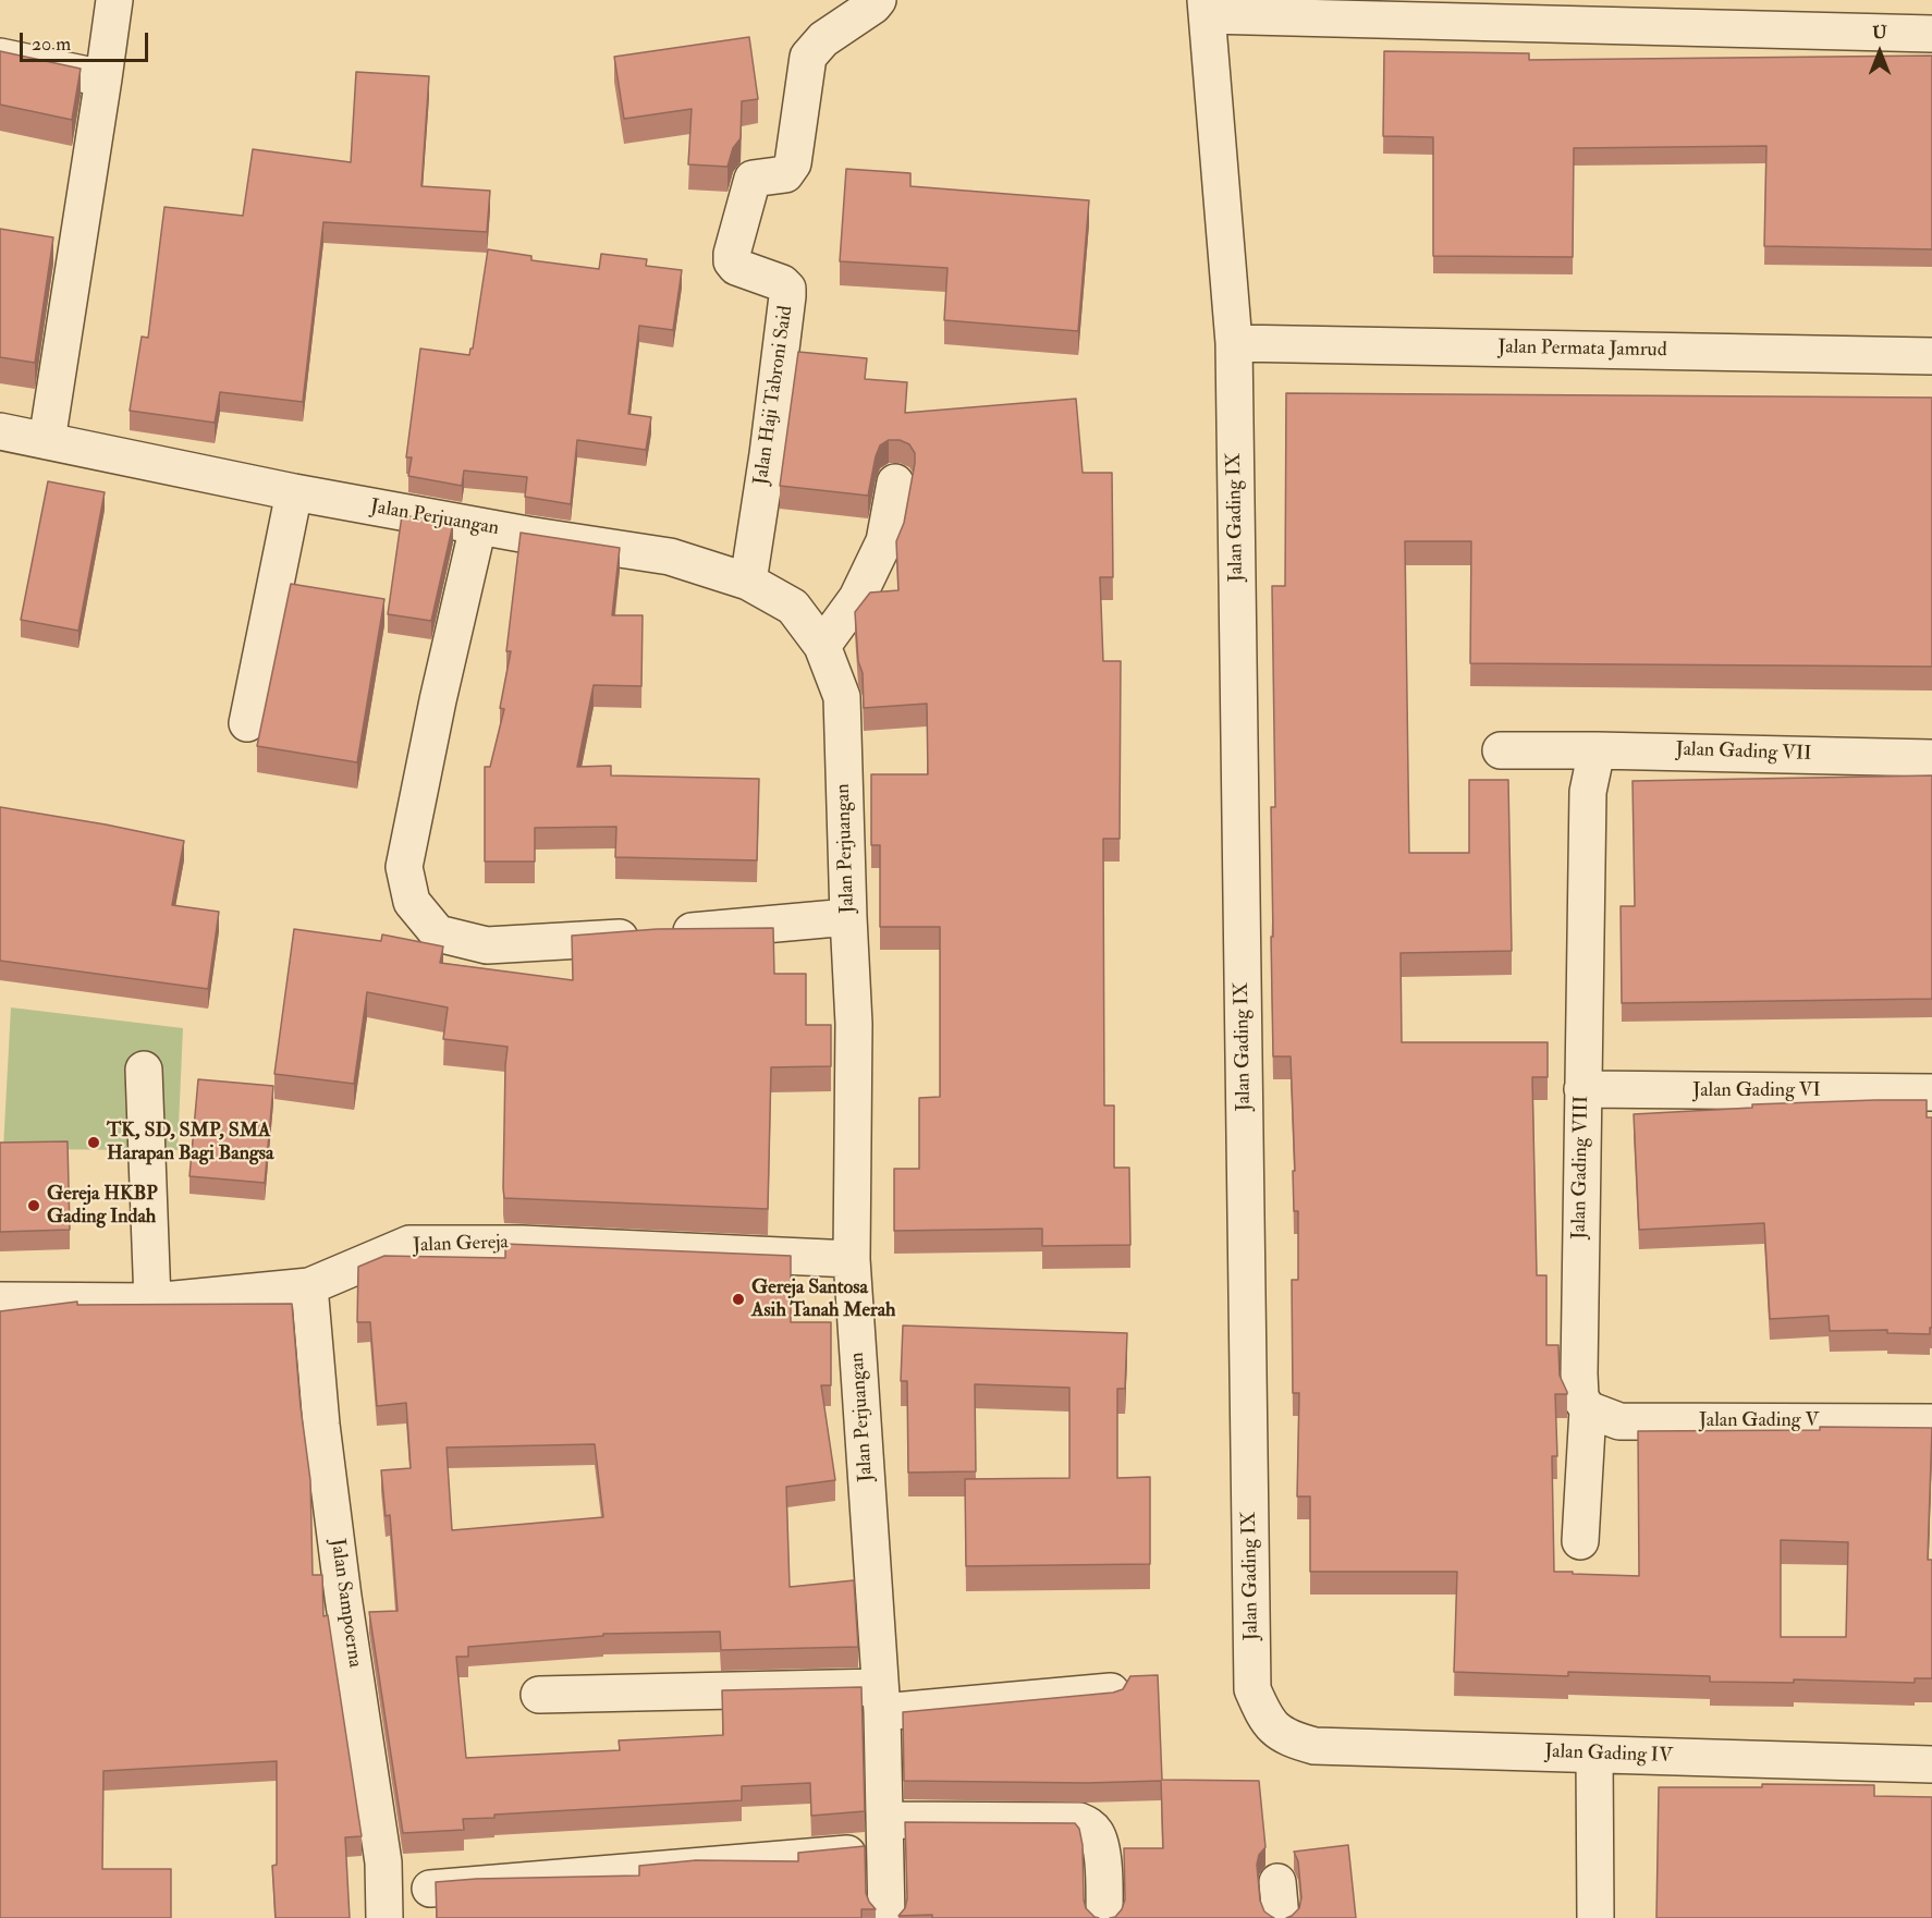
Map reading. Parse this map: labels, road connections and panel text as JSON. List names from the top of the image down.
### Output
{
  "streets": {
    "street": [
      "Jalan Permata Jamrud",
      "Jalan Haji Tabroni Said",
      "Jalan Gading IX",
      "Jalan Perjuangan",
      "Jalan Gading VII",
      "Jalan Gading VI",
      "Jalan Gading VIII",
      "Jalan Gereja",
      "Jalan Gading V",
      "Jalan Sampoerna",
      "Jalan Gading IV"
    ]
  },
  "crossings": [
    ["Jalan Permata Jamrud", "Jalan Gading IX"],
    ["Jalan Haji Tabroni Said", "Jalan Perjuangan"],
    ["Jalan Gading IX", "Jalan Gading IV"],
    ["Jalan Perjuangan", "Jalan Gereja"],
    ["Jalan Gading VII", "Jalan Gading VIII"],
    ["Jalan Gading VI", "Jalan Gading VIII"],
    ["Jalan Gading VIII", "Jalan Gading V"],
    ["Jalan Gereja", "Jalan Sampoerna"]
  ],
  "places": ["TK, SD, SMP, SMA Harapan Bagi Bangsa", "Gereja HKBP Gading Indah", "Gereja Santosa Asih Tanah Merah"],
  "scale_bar": "20 m",
  "north": "top"
}
